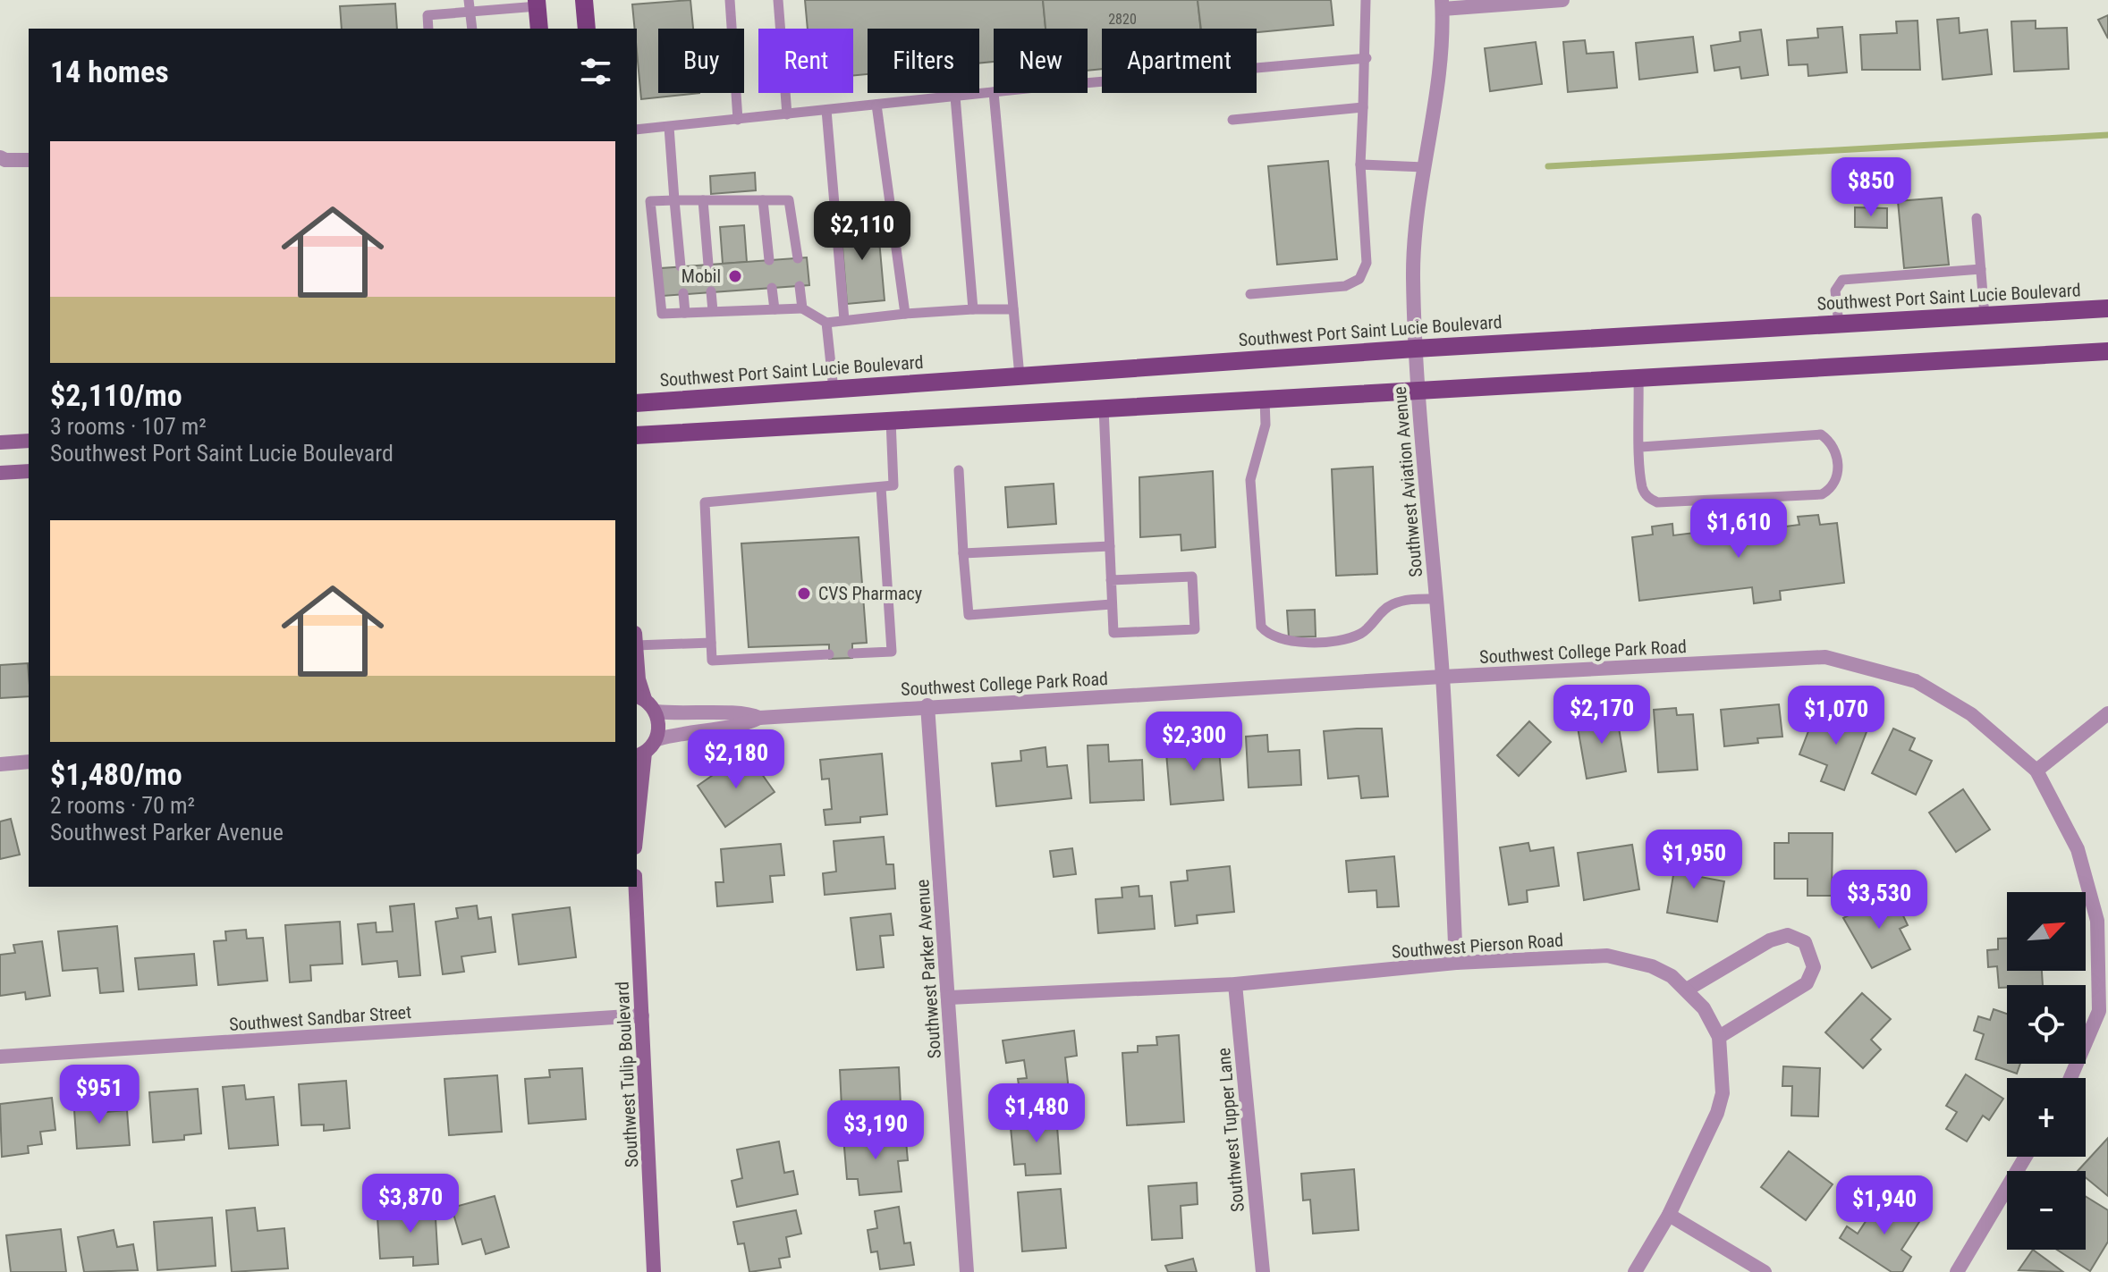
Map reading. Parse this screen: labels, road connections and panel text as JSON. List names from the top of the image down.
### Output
{
  "streets": {
    "main road": ["Southwest Port Saint Lucie Boulevard"],
    "street": [
      "Southwest Aviation Avenue",
      "Southwest College Park Road",
      "Southwest Pierson Road",
      "Southwest Parker Avenue",
      "Southwest Sandbar Street",
      "Southwest Tulip Boulevard",
      "Southwest Tupper Lane"
    ]
  },
  "crossings": [
    ["Southwest Port Saint Lucie Boulevard", "Southwest Aviation Avenue"],
    ["Southwest Aviation Avenue", "Southwest College Park Road"],
    ["Southwest Aviation Avenue", "Southwest Pierson Road"],
    ["Southwest College Park Road", "Southwest Parker Avenue"],
    ["Southwest Pierson Road", "Southwest Parker Avenue"],
    ["Southwest Pierson Road", "Southwest Tupper Lane"],
    ["Southwest Sandbar Street", "Southwest Tulip Boulevard"]
  ],
  "places": ["Mobil", "CVS Pharmacy"],
  "house_numbers": ["2820"],
  "north": "top right",
  "page": {
    "chip": [
      "Buy",
      "Rent",
      "Filters",
      "New",
      "Apartment"
    ],
    "heading": "14 homes",
    "list": [
      {
        "name": "$2,110/mo",
        "note": "3 rooms · 107 m² · Southwest Port Saint Lucie Boulevard"
      },
      {
        "name": "$1,480/mo",
        "note": "2 rooms · 70 m² · Southwest Parker Avenue"
      }
    ],
    "price": [
      "$850",
      "$2,110",
      "$1,610",
      "$2,170",
      "$1,070",
      "$2,300",
      "$2,180",
      "$1,950",
      "$3,530",
      "$951",
      "$1,480",
      "$3,190",
      "$3,870",
      "$1,940"
    ],
    "map_buttons": ["+", "−"]
  }
}
